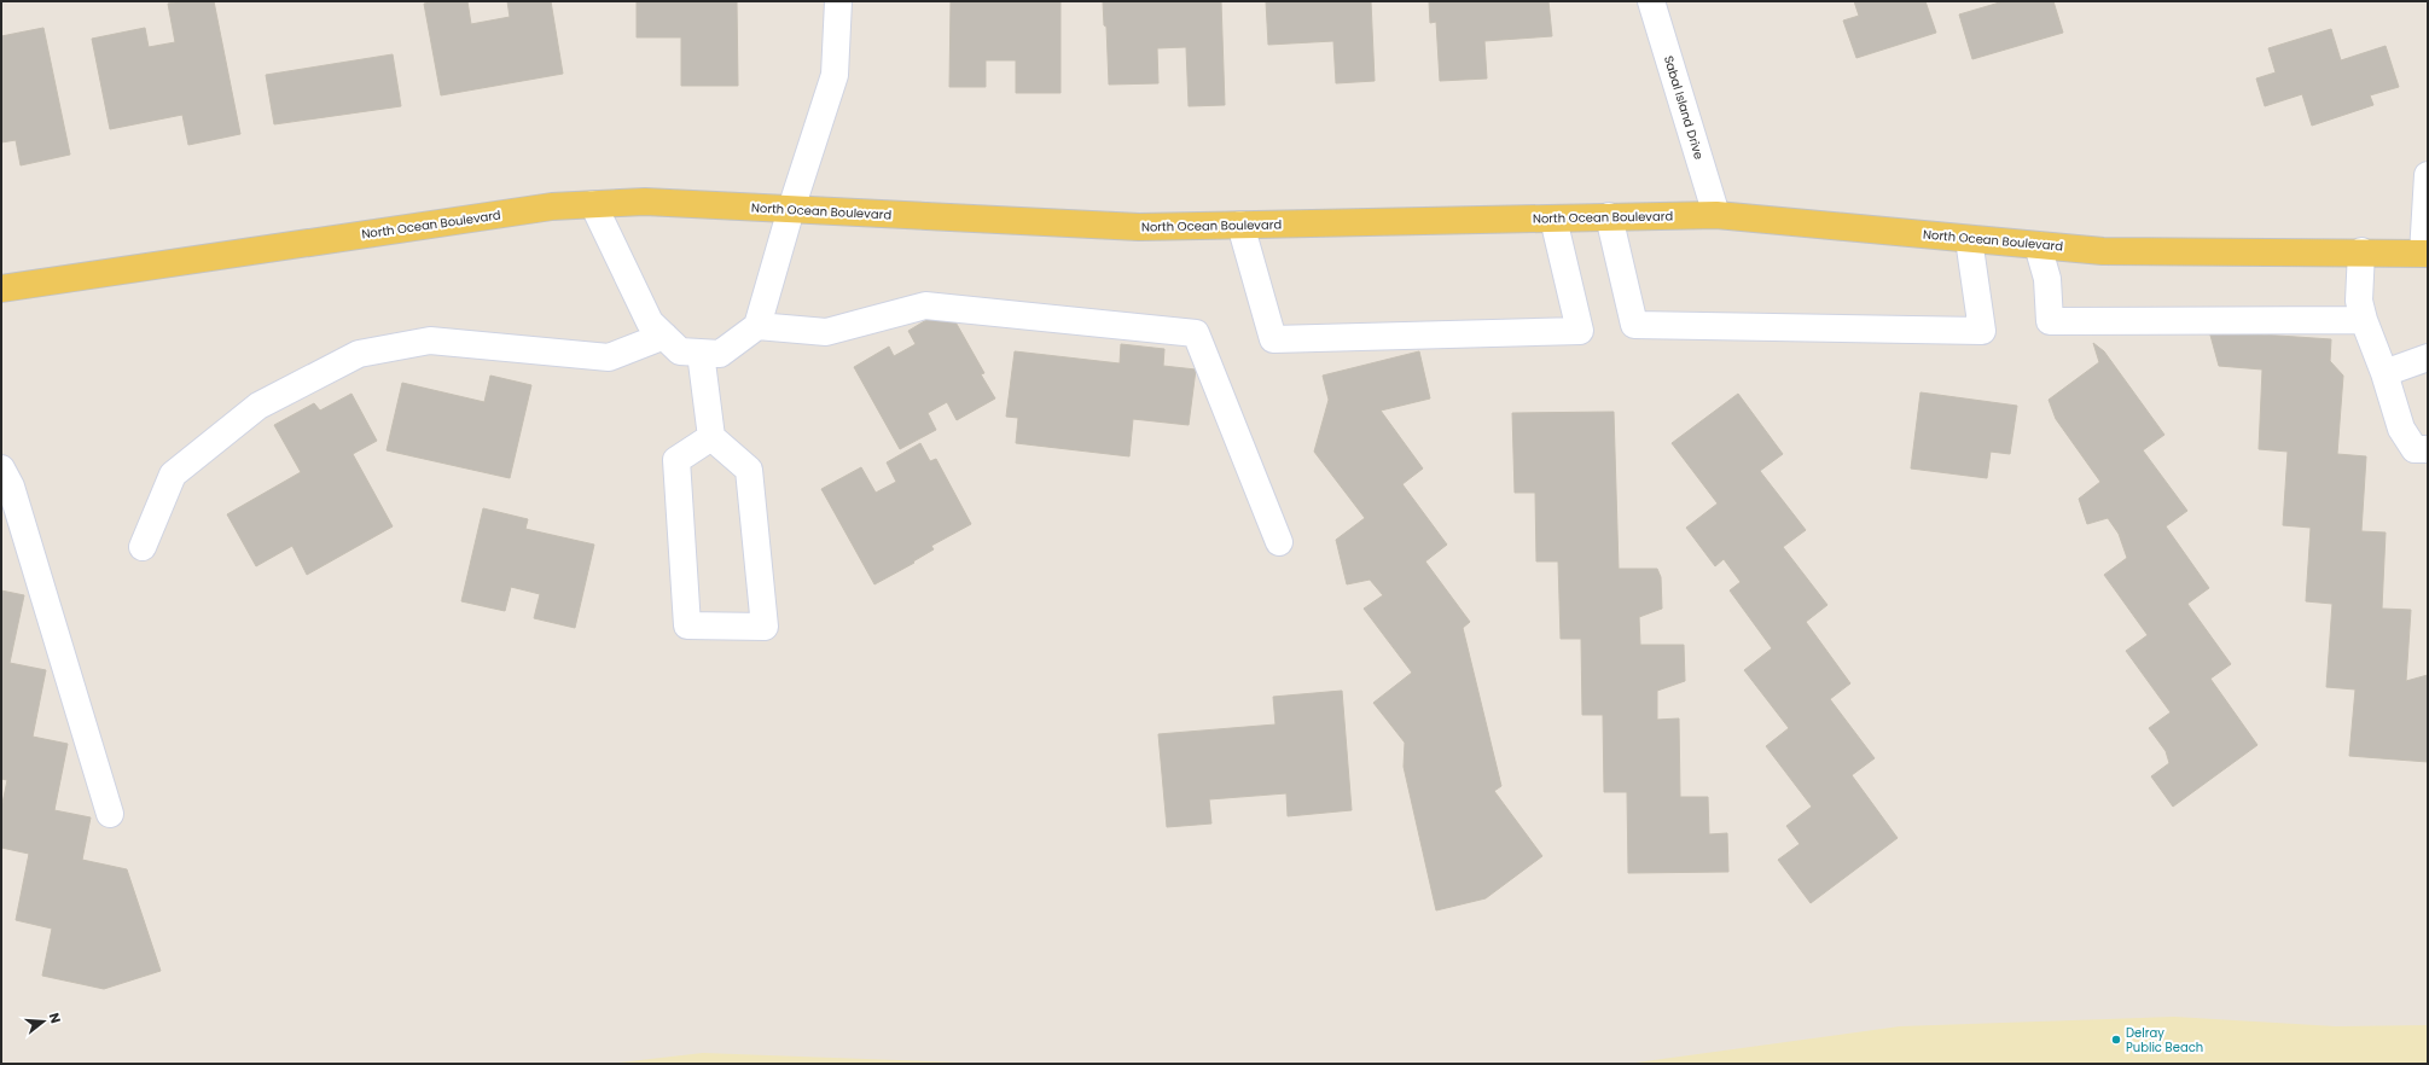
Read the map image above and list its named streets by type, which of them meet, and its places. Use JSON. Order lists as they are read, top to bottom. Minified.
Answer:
{"streets":{"main road":["North Ocean Boulevard"],"street":["Sabal Island Drive"]},"crossings":[["Sabal Island Drive","North Ocean Boulevard"]],"places":["Delray Public Beach"],"north":"right"}
